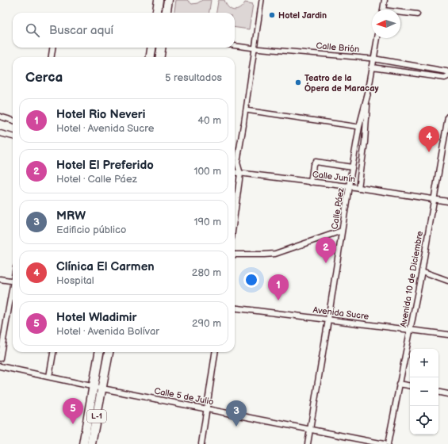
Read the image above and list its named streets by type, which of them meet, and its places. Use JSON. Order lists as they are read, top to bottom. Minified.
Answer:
{"streets":{"main road":["L-1"],"street":["Calle Brión","Calle Junín","Calle Páez","Avenida 10 de Diciembre","Avenida Sucre","Calle 5 de Julio"]},"crossings":[["Calle Brión","Calle Páez"],["Calle Junín","Calle Páez"],["Calle Junín","Avenida 10 de Diciembre"],["Calle Páez","Avenida Sucre"],["Calle Páez","Calle 5 de Julio"],["Avenida 10 de Diciembre","Avenida Sucre"],["Calle 5 de Julio","L-1"]],"places":["Hotel Jardin","Teatro de la Ópera de Maracay"],"north":"left","page":{"search":"Buscar aquí","heading":["Cerca","5 resultados"],"list":[{"mark":"1","name":"Hotel Rio Neveri","note":"Hotel · Avenida Sucre","value":"40 m"},{"mark":"2","name":"Hotel El Preferido","note":"Hotel · Calle Páez","value":"100 m"},{"mark":"3","name":"MRW","note":"Edificio público","value":"190 m"},{"mark":"4","name":"Clínica El Carmen","note":"Hospital","value":"280 m"},{"mark":"5","name":"Hotel Wladimir","note":"Hotel · Avenida Bolívar","value":"290 m"}],"pins":["4","2","1","5","3"],"map_buttons":["+","−"]}}
